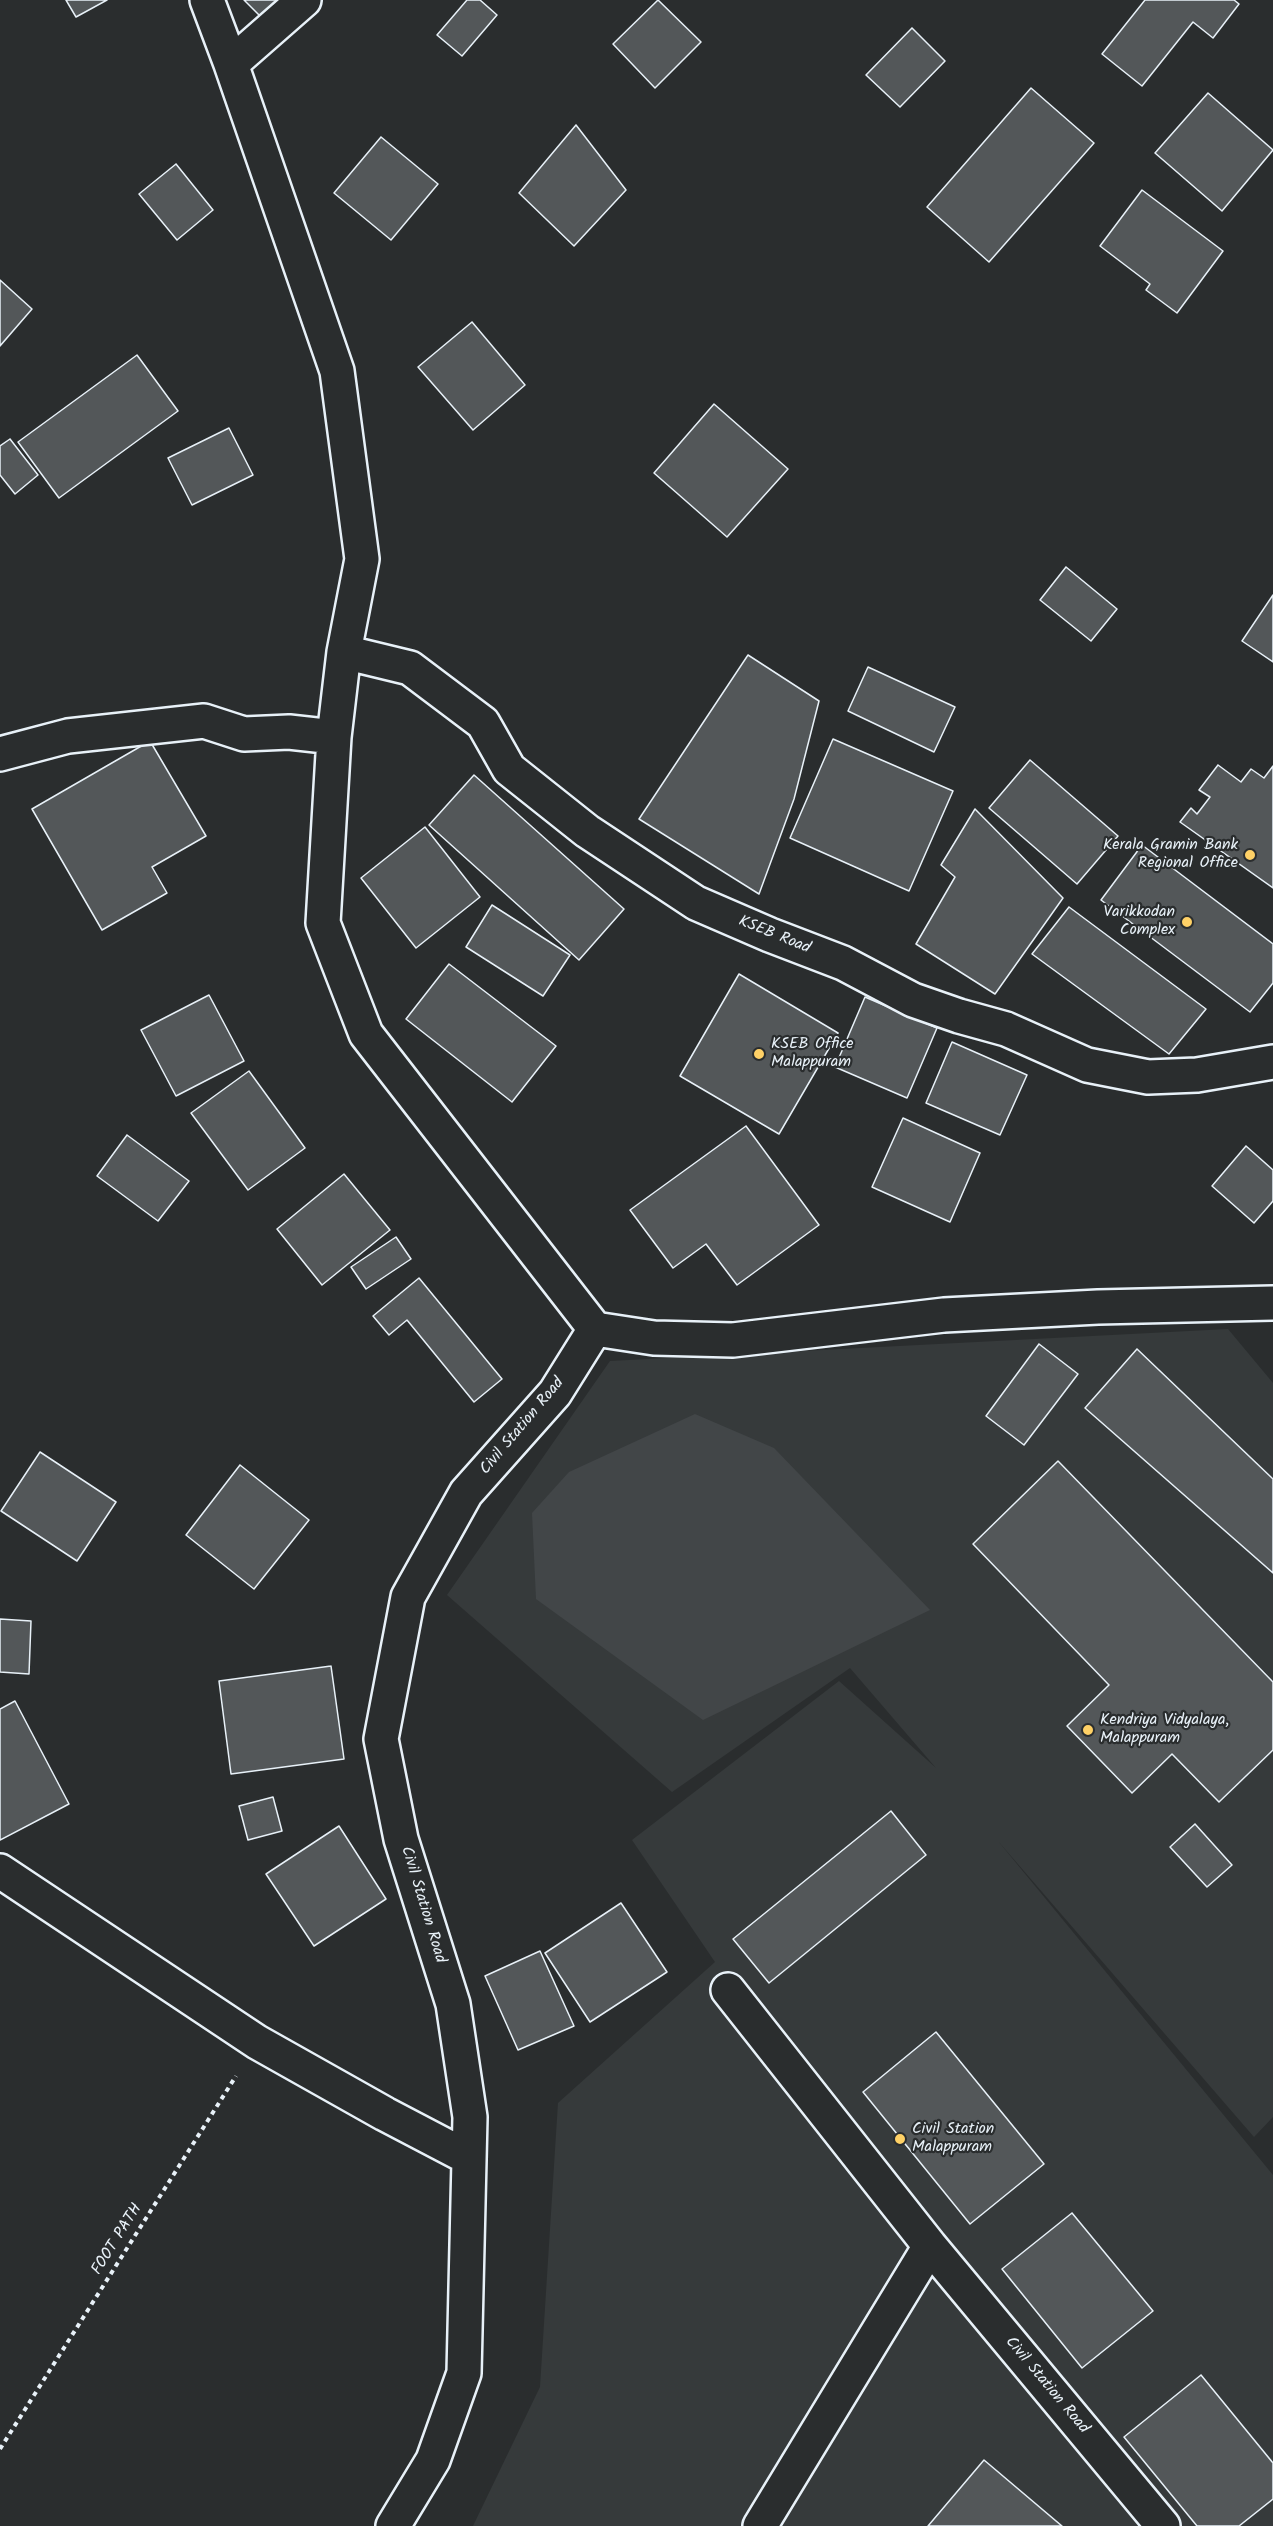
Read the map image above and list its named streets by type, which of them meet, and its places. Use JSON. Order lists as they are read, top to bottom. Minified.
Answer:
{"streets":{"street":["KSEB Road","Civil Station Road"],"path":["FOOT PATH"]},"places":["Kerala Gramin Bank Regional Office","Varikkodan Complex","KSEB Office Malappuram","Kendriya Vidyalaya, Malappuram","Civil Station Malappuram"]}
